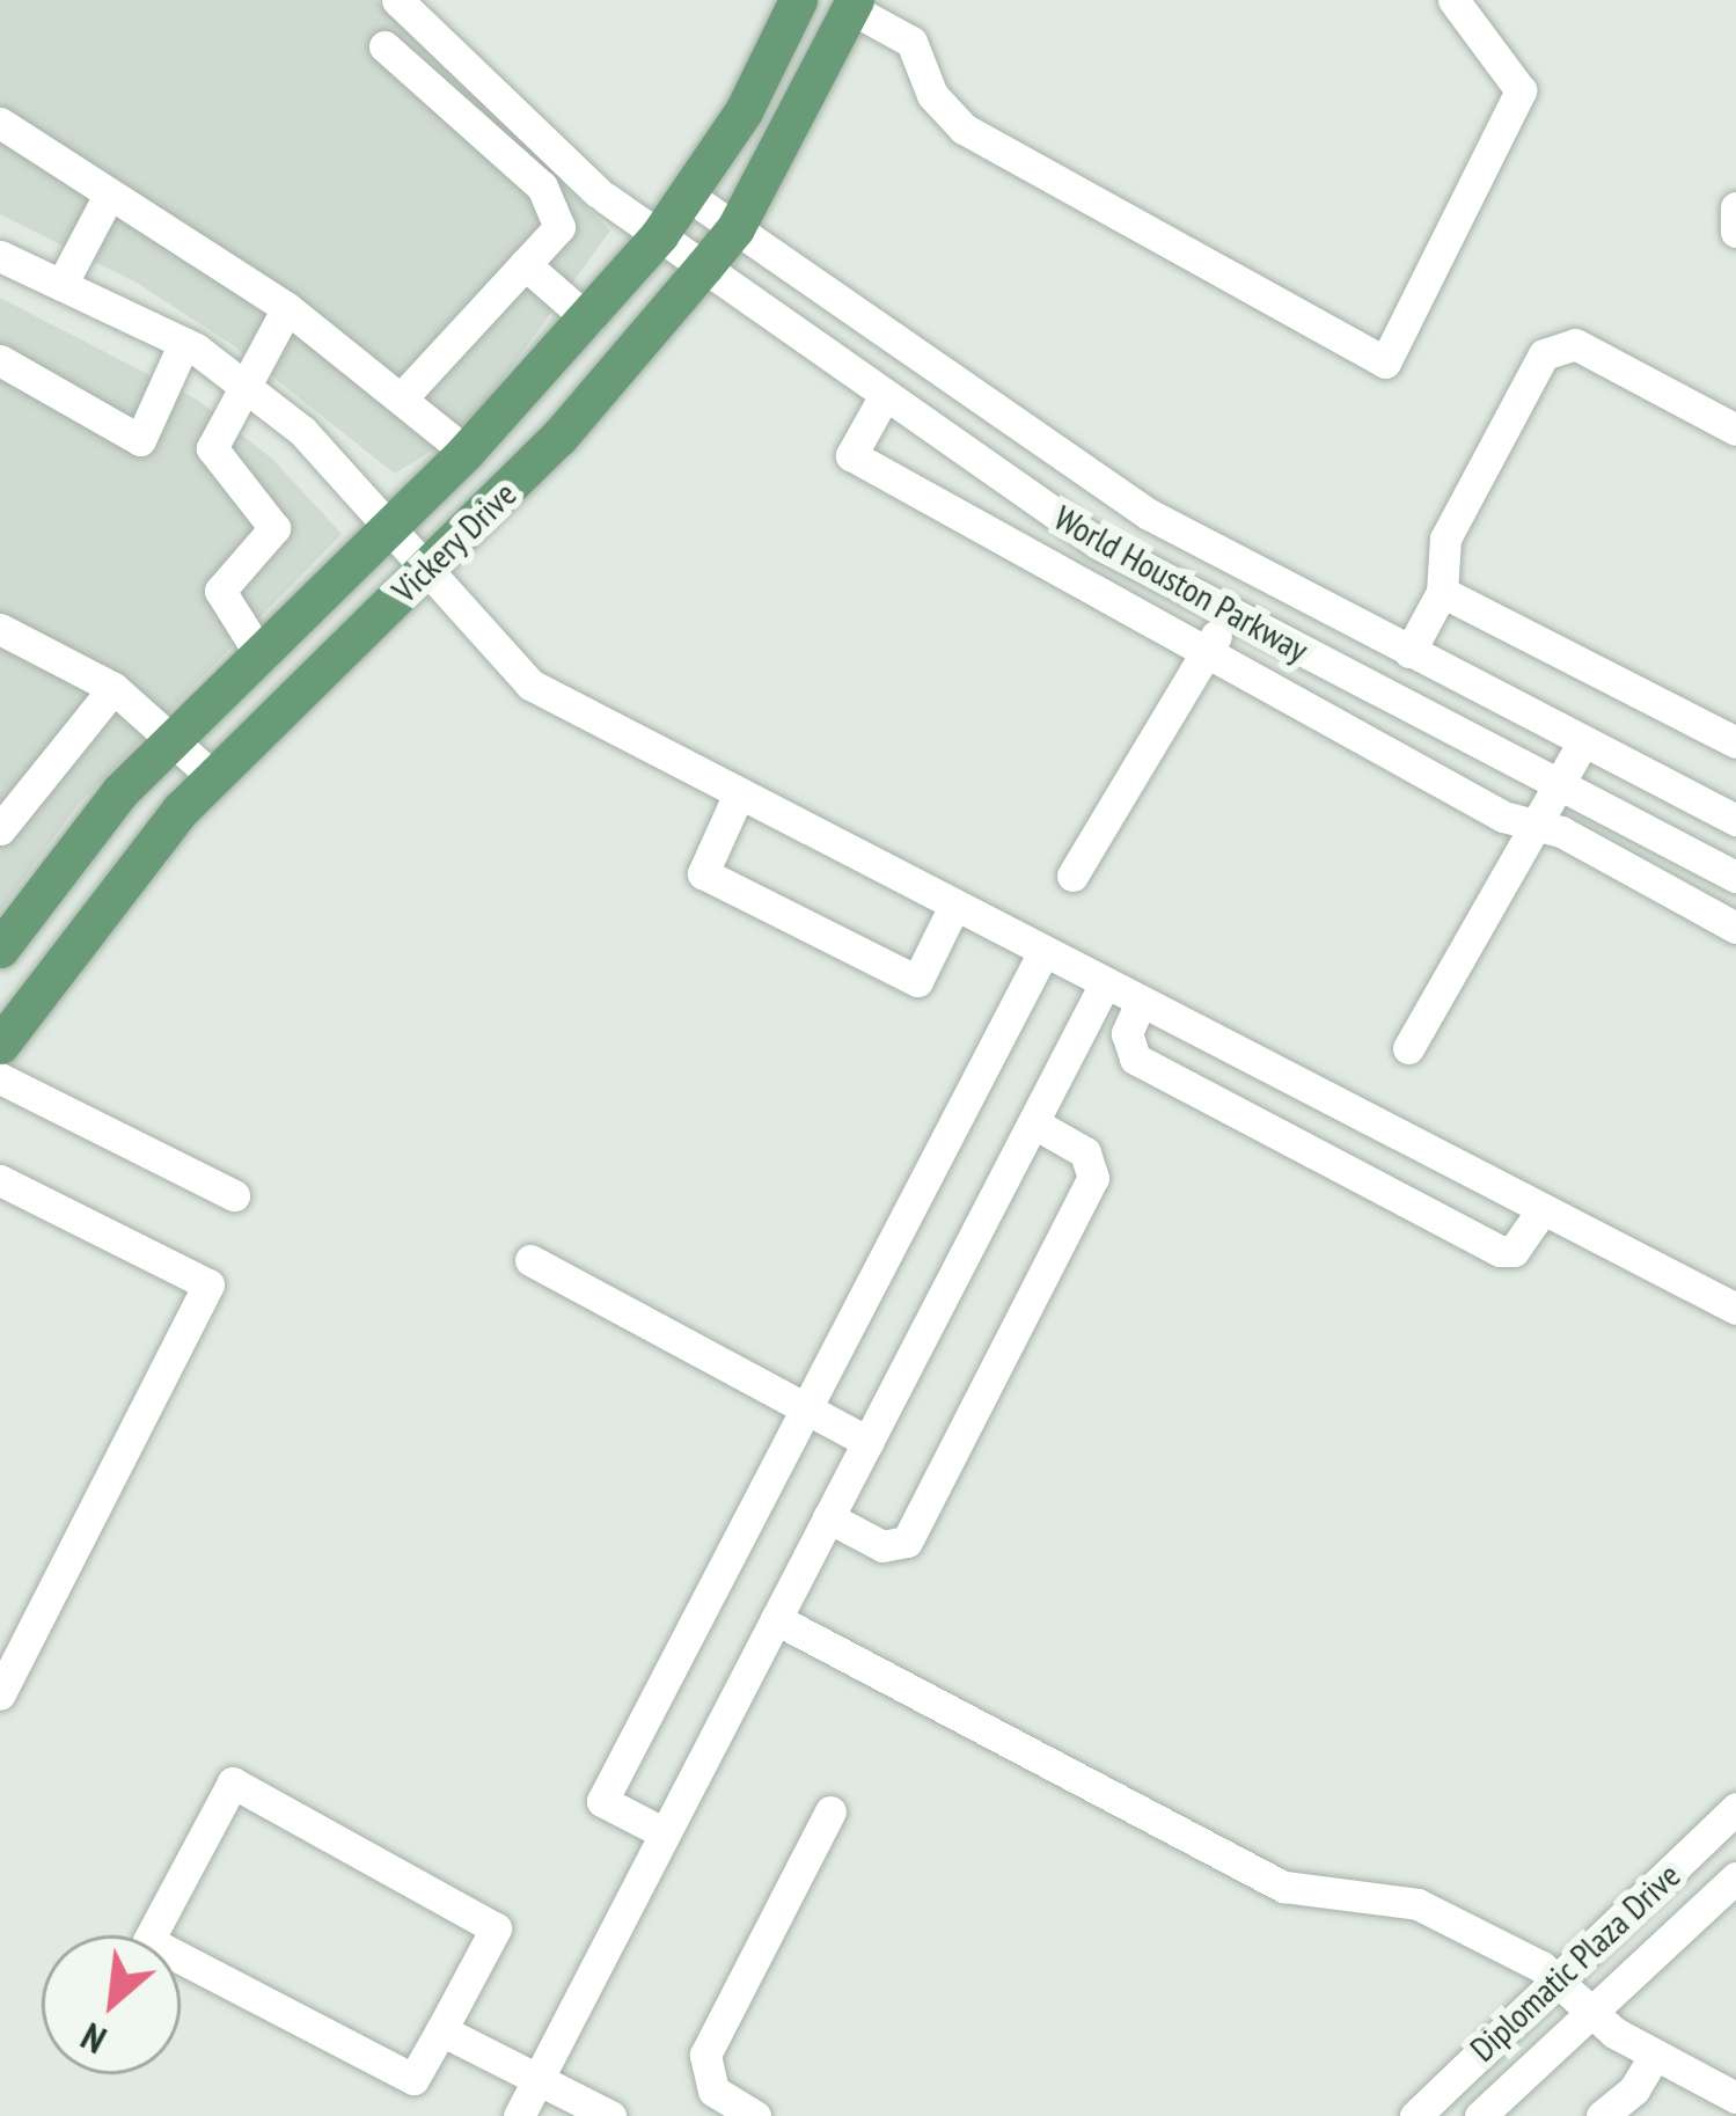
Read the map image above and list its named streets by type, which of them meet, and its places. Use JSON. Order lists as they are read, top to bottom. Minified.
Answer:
{"streets":{"main road":["Vickery Drive"],"street":["World Houston Parkway","Diplomatic Plaza Drive"]},"crossings":[["Vickery Drive","World Houston Parkway"]],"north":"bottom left"}
